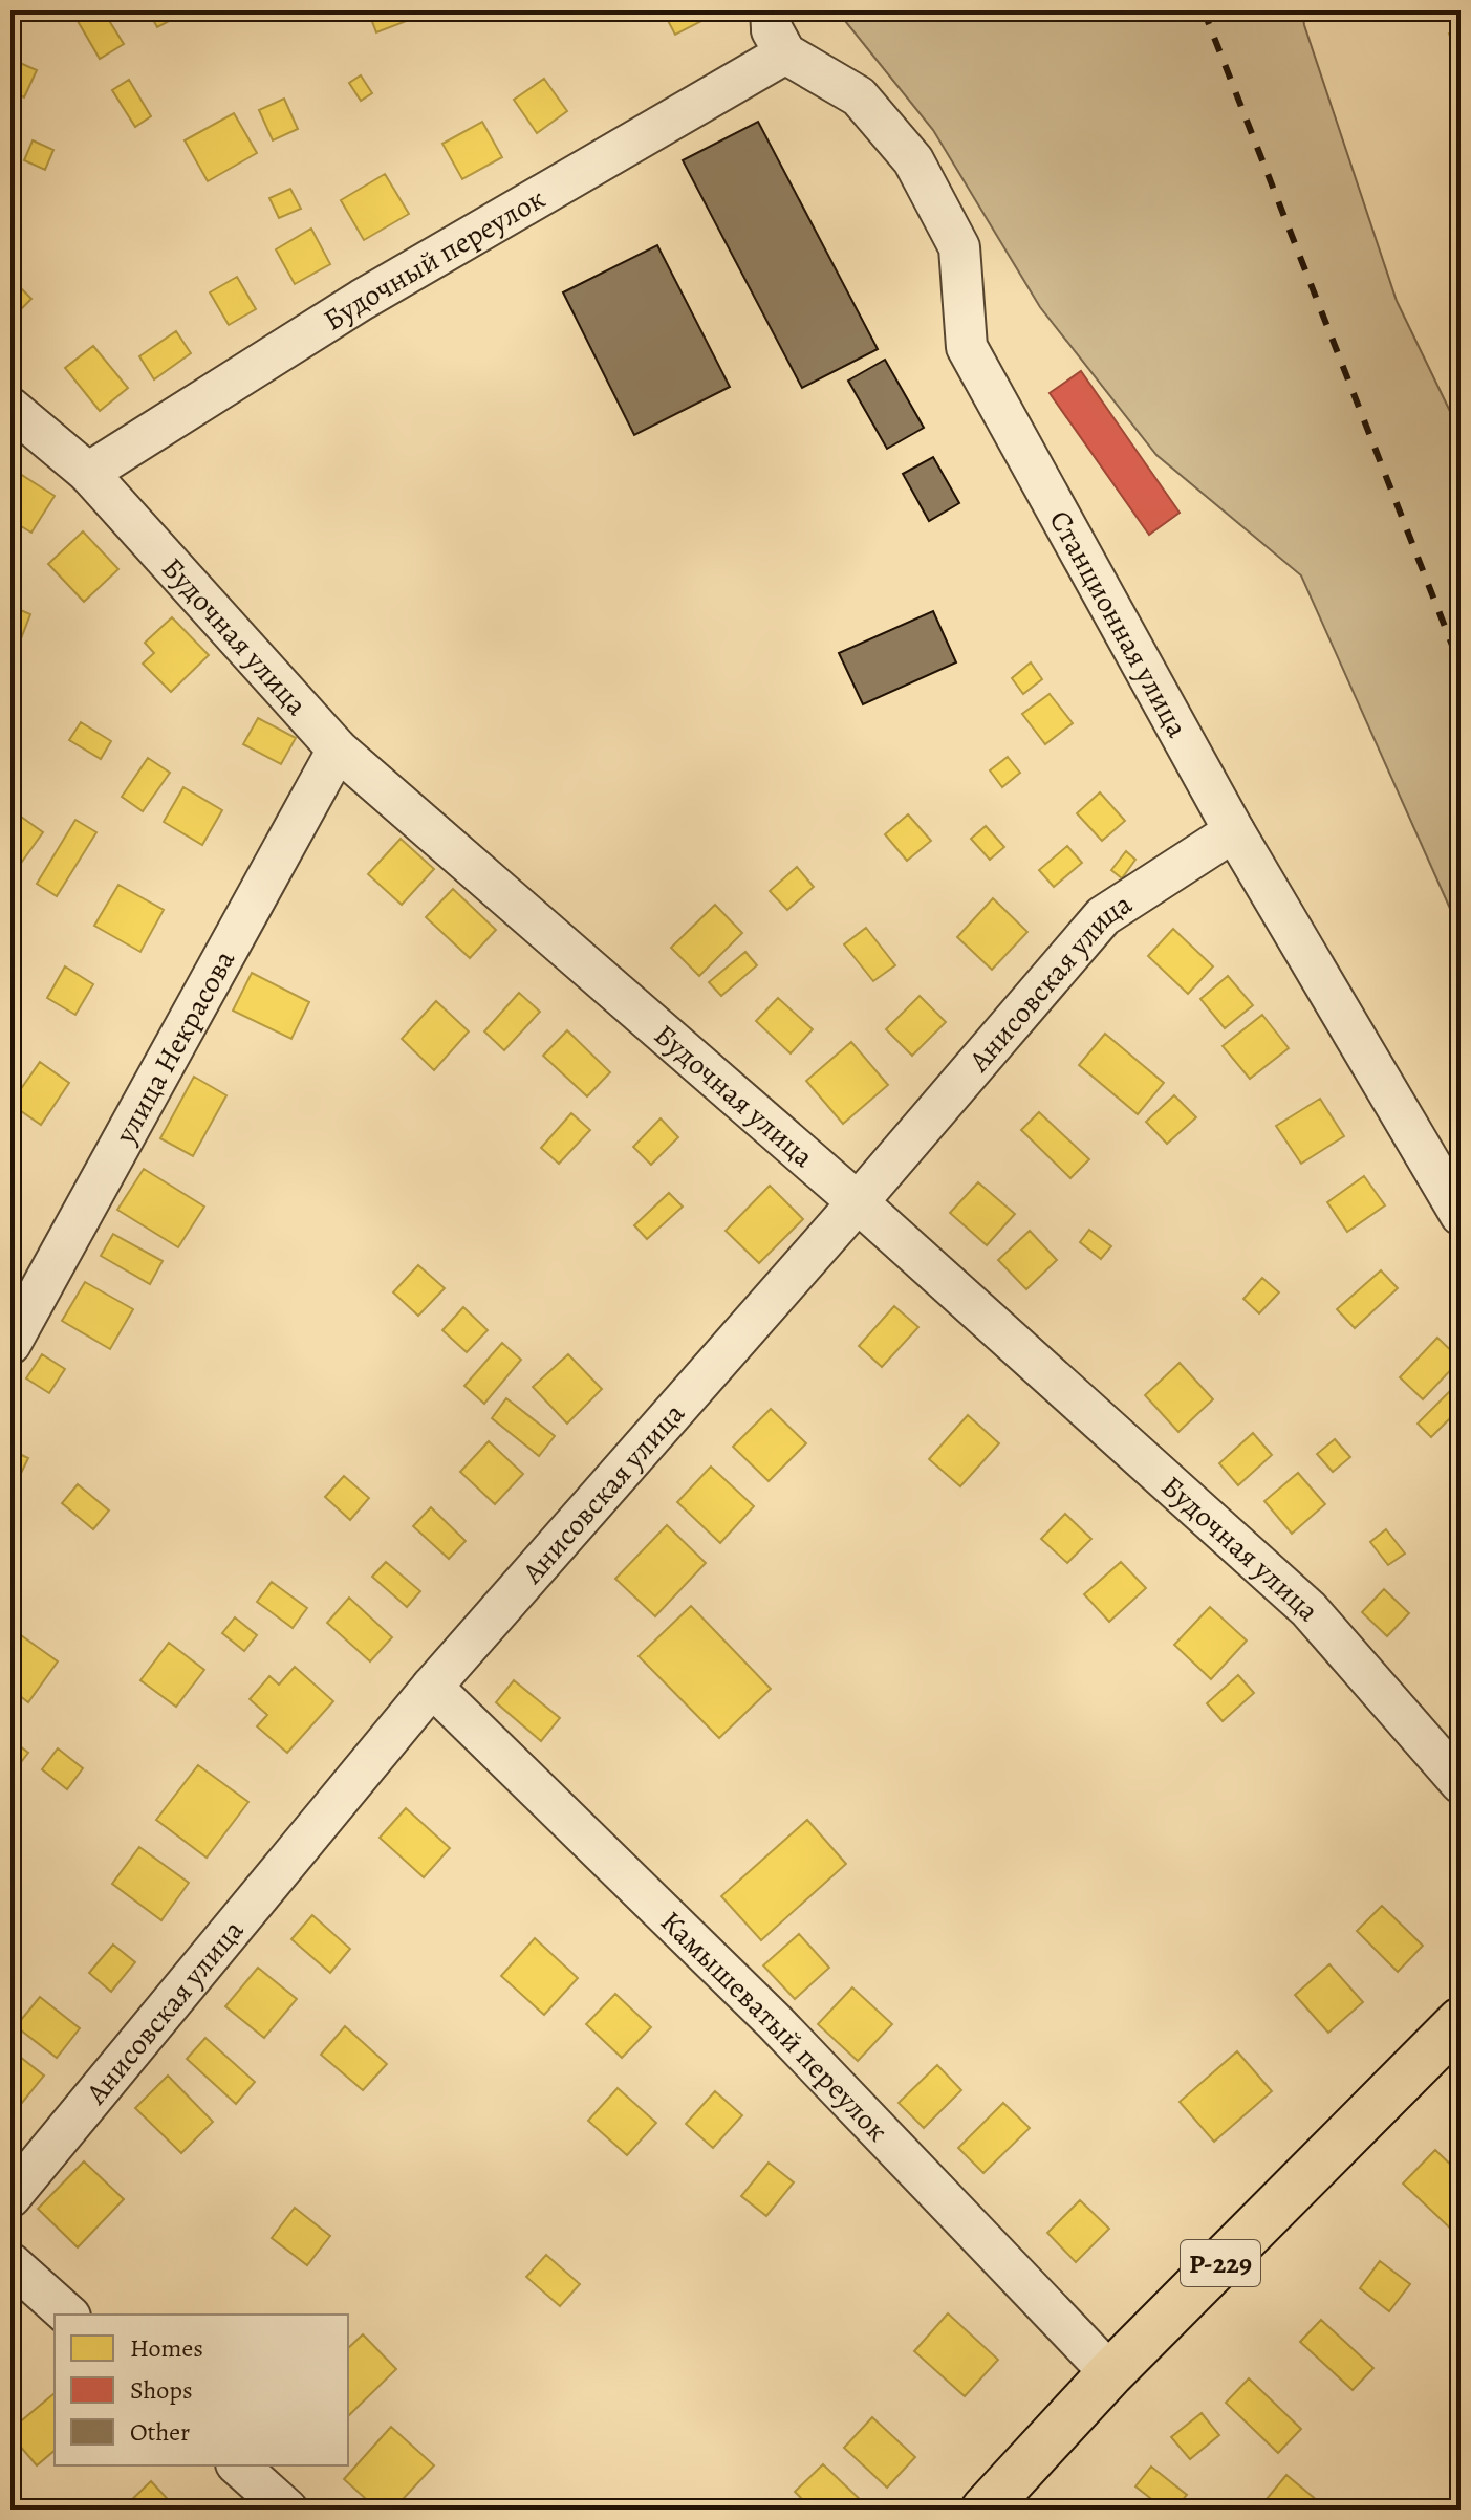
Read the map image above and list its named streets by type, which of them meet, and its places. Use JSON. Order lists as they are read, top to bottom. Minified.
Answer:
{"streets":{"main road":["Р-229"],"street":["Будочный переулок","Станционная улица","Будочная улица","Анисовская улица","улица Некрасова","Камышеватый переулок"]},"crossings":[["Будочный переулок","Станционная улица"],["Будочный переулок","Будочная улица"],["Станционная улица","Анисовская улица"],["Будочная улица","Анисовская улица"],["Будочная улица","улица Некрасова"],["Анисовская улица","Камышеватый переулок"],["Камышеватый переулок","Р-229"]],"legend":["Homes","Shops","Other"]}
